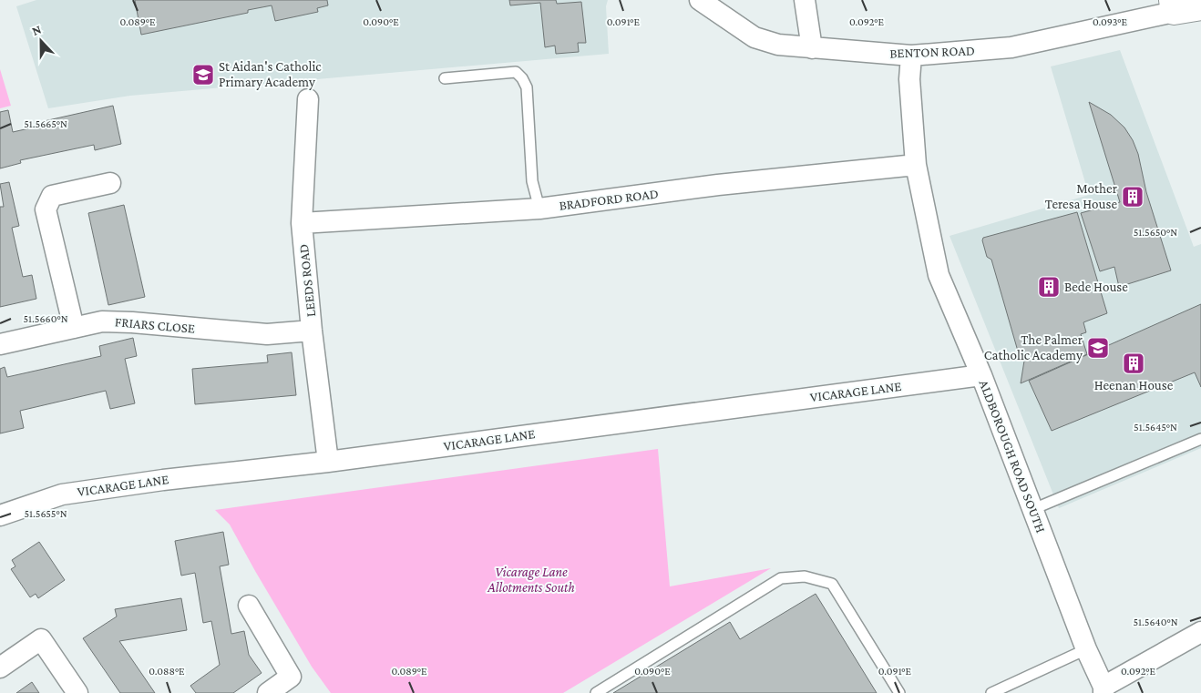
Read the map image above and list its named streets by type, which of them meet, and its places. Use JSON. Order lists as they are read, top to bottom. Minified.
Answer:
{"streets":{"street":["BENTON ROAD","BRADFORD ROAD","LEEDS ROAD","FRIARS CLOSE","VICARAGE LANE","ALDBOROUGH ROAD SOUTH"]},"crossings":[["BENTON ROAD","ALDBOROUGH ROAD SOUTH"],["BRADFORD ROAD","LEEDS ROAD"],["BRADFORD ROAD","ALDBOROUGH ROAD SOUTH"],["LEEDS ROAD","FRIARS CLOSE"],["LEEDS ROAD","VICARAGE LANE"],["VICARAGE LANE","ALDBOROUGH ROAD SOUTH"]],"parks":["Vicarage Lane Allotments South"],"places":{"school or university":["St Aidan's Catholic Primary Academy","The Palmer Catholic Academy"],"building":["Mother Teresa House","Bede House","Heenan House"]},"north":"top","coordinates":["0.089°E","0.090°E","0.091°E","0.092°E","0.093°E","51.5665°N","51.5650°N","51.5660°N","51.5645°N","51.5655°N","51.5640°N","0.088°E"]}
